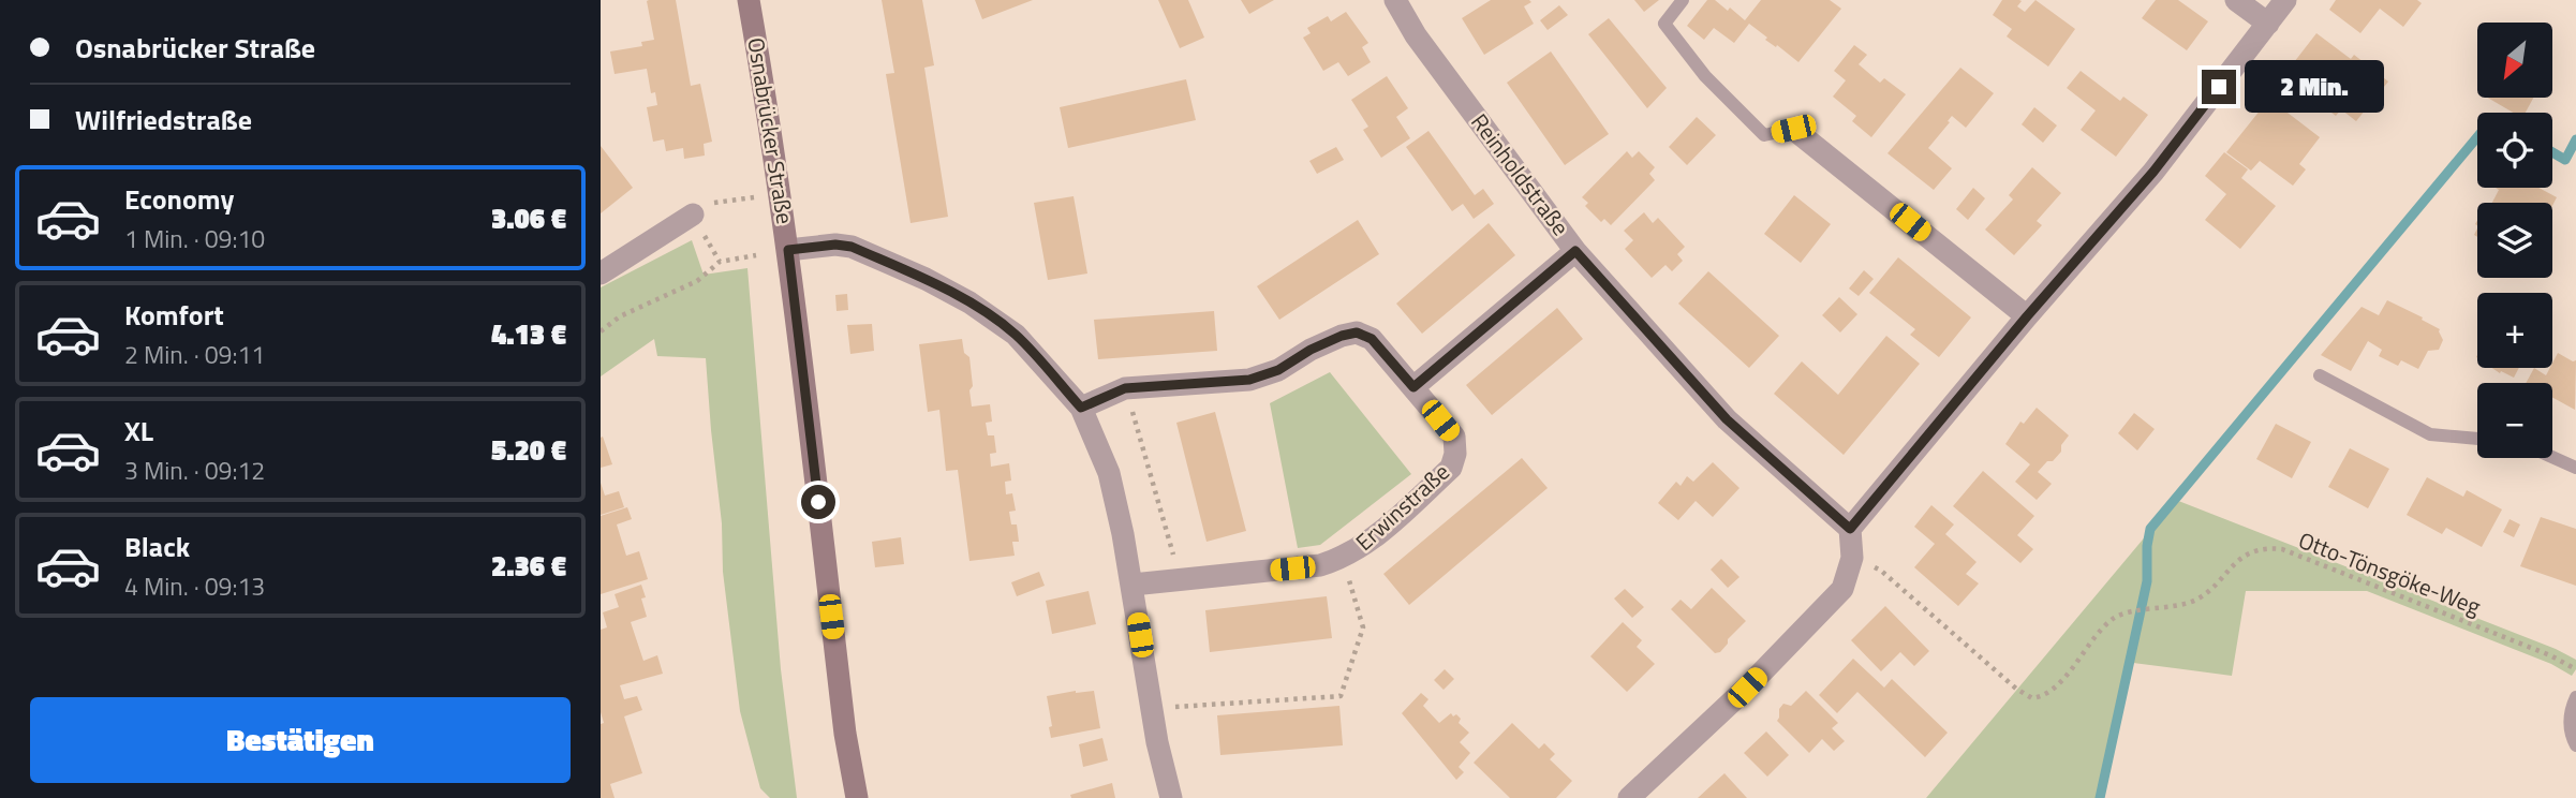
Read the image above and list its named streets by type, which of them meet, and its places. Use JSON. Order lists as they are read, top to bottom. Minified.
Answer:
{"streets":{"main road":["Osnabrücker Straße"],"street":["Reinholdstraße","Erwinstraße"],"path":["Otto-Tönsgöke-Weg"]},"north":"bottom left","page":{"banner":["Osnabrücker Straße","Wilfriedstraße"],"map_buttons":["+","−"],"bubble":"2 Min.","list":[{"name":"Economy","note":"1 Min. · 09:10","value":"3.06 €"},{"name":"Komfort","note":"2 Min. · 09:11","value":"4.13 €"},{"name":"XL","note":"3 Min. · 09:12","value":"5.20 €"},{"name":"Black","note":"4 Min. · 09:13","value":"2.36 €"}],"buttons":"Bestätigen"}}
